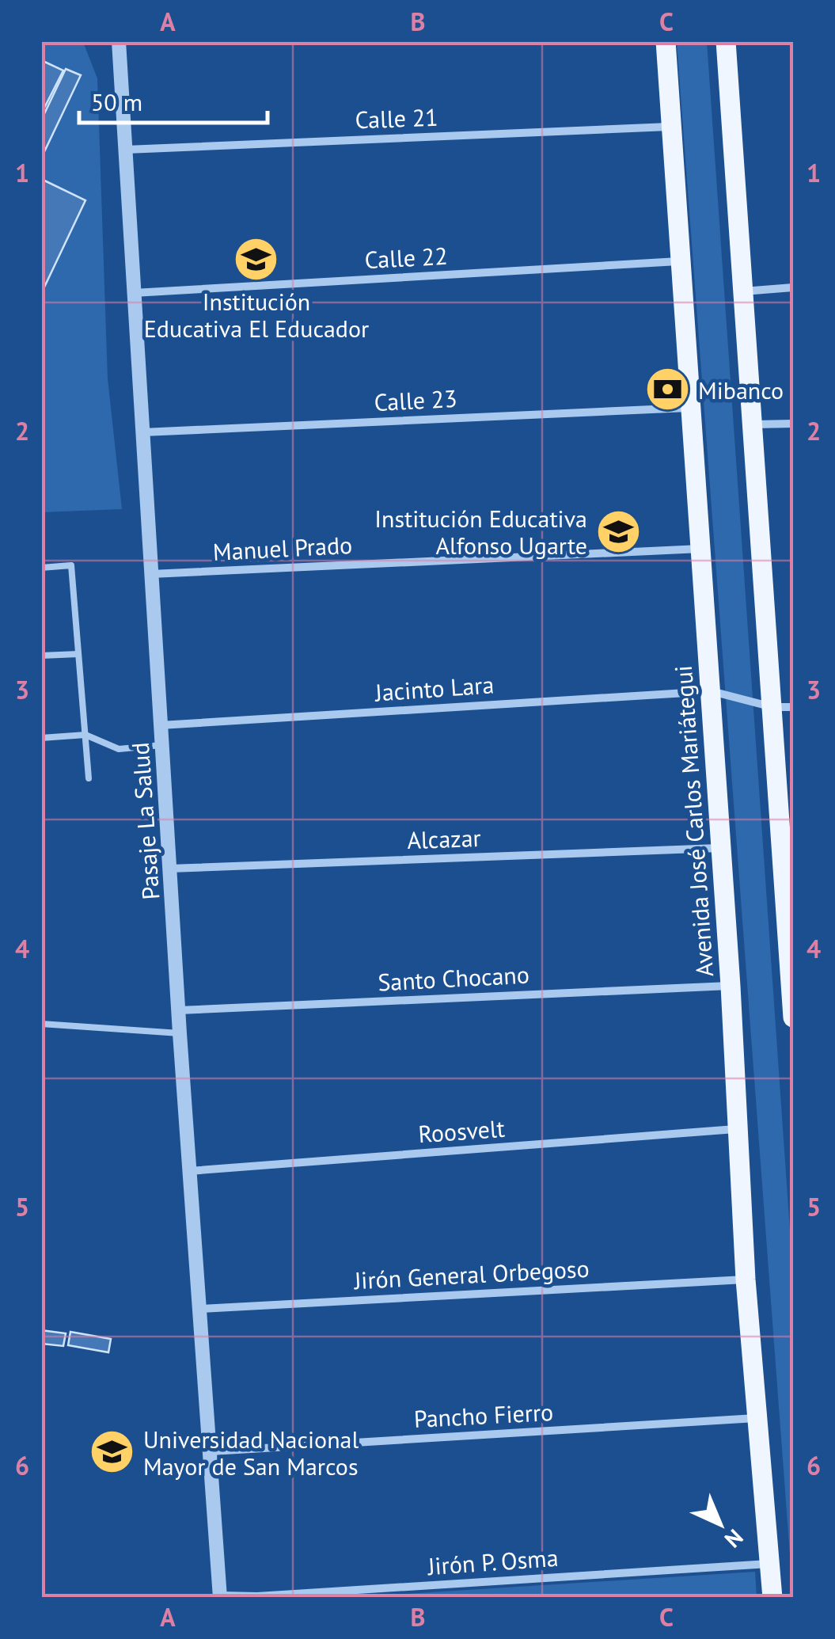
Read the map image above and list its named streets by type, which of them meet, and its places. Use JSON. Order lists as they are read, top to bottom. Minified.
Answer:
{"streets":{"main road":["Avenida José Carlos Mariátegui"],"street":["Calle 21","Calle 22","Calle 23","Manuel Prado","Jacinto Lara","Pasaje La Salud","Alcazar","Santo Chocano","Roosvelt","Jirón General Orbegoso","Pancho Fierro","Jirón P. Osma"]},"crossings":[["Calle 21","Pasaje La Salud"],["Calle 21","Avenida José Carlos Mariátegui"],["Calle 22","Pasaje La Salud"],["Calle 22","Avenida José Carlos Mariátegui"],["Calle 23","Pasaje La Salud"],["Calle 23","Avenida José Carlos Mariátegui"],["Manuel Prado","Pasaje La Salud"],["Manuel Prado","Avenida José Carlos Mariátegui"],["Jacinto Lara","Pasaje La Salud"],["Jacinto Lara","Avenida José Carlos Mariátegui"],["Pasaje La Salud","Alcazar"],["Pasaje La Salud","Santo Chocano"],["Pasaje La Salud","Roosvelt"],["Pasaje La Salud","Jirón General Orbegoso"],["Pasaje La Salud","Pancho Fierro"],["Pasaje La Salud","Jirón P. Osma"],["Avenida José Carlos Mariátegui","Alcazar"],["Avenida José Carlos Mariátegui","Santo Chocano"],["Avenida José Carlos Mariátegui","Roosvelt"],["Avenida José Carlos Mariátegui","Jirón General Orbegoso"],["Avenida José Carlos Mariátegui","Pancho Fierro"],["Avenida José Carlos Mariátegui","Jirón P. Osma"]],"places":{"school or university":["Institución Educativa El Educador","Institución Educativa Alfonso Ugarte","Universidad Nacional Mayor de San Marcos"],"bank":["Mibanco"]},"scale_bar":"50 m","north":"bottom right","grid":{"columns":["A","B","C"],"rows":["1","2","3","4","5","6"]}}
